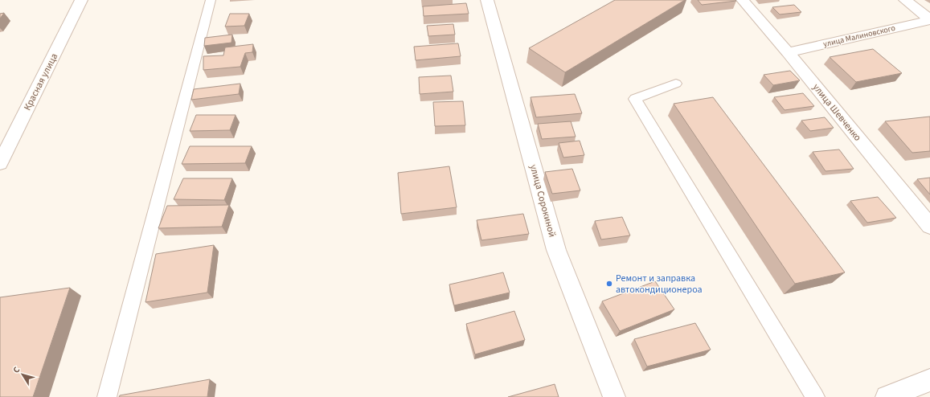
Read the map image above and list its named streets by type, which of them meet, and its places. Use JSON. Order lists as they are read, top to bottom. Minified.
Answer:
{"streets":{"street":["улица Малиновского","Красная улица","улица Шевченко","улица Сорокиной"]},"crossings":[["улица Малиновского","улица Шевченко"]],"places":["Ремонт и заправка автокондиционероа"],"north":"top left"}
